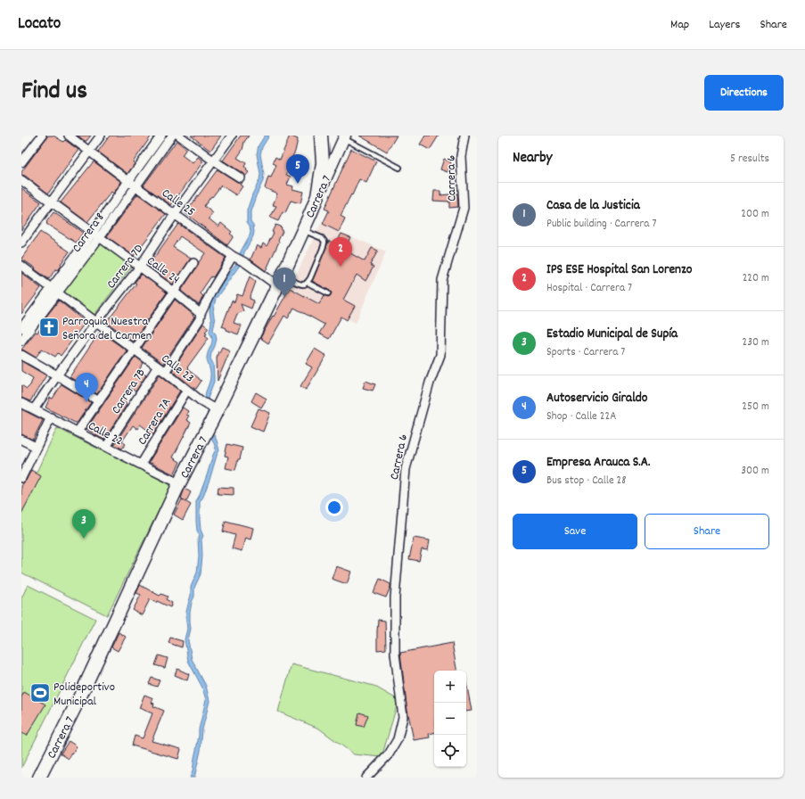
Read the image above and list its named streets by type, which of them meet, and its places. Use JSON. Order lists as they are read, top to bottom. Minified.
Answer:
{"streets":{"main road":["Carrera 7"],"street":["Carrera 6","Calle 25","Carrera 8","Carrera 7D","Calle 24","Calle 23","Carrera 7B","Carrera 7A","Calle 22"]},"crossings":[["Carrera 7","Calle 25"],["Carrera 7","Calle 23"],["Carrera 7","Calle 22"],["Calle 25","Carrera 8"],["Calle 25","Carrera 7D"],["Calle 25","Carrera 7B"],["Carrera 8","Calle 24"],["Carrera 8","Calle 23"],["Carrera 7D","Calle 24"],["Carrera 7D","Calle 23"],["Carrera 7D","Calle 22"],["Calle 24","Carrera 7B"],["Calle 23","Carrera 7B"],["Calle 23","Carrera 7A"],["Carrera 7B","Calle 22"],["Carrera 7A","Calle 22"]],"places":{"church":["Parroquia Nuestra Señora del Carmen"],"sports":["Polideportivo Municipal"]},"page":{"header":"Locato","nav":["Map","Layers","Share"],"title":"Find us","buttons":["Directions",["Save","Share"]],"heading":["Nearby","5 results"],"pins":["5","2","1","4","3"],"list":[{"mark":"1","name":"Casa de la Justicia","note":"Public building · Carrera 7","value":"200 m"},{"mark":"2","name":"IPS ESE Hospital San Lorenzo","note":"Hospital · Carrera 7","value":"220 m"},{"mark":"3","name":"Estadio Municipal de Supía","note":"Sports · Carrera 7","value":"230 m"},{"mark":"4","name":"Autoservicio Giraldo","note":"Shop · Calle 22A","value":"250 m"},{"mark":"5","name":"Empresa Arauca S.A.","note":"Bus stop · Calle 28","value":"300 m"}],"map_buttons":["+","−"]}}
